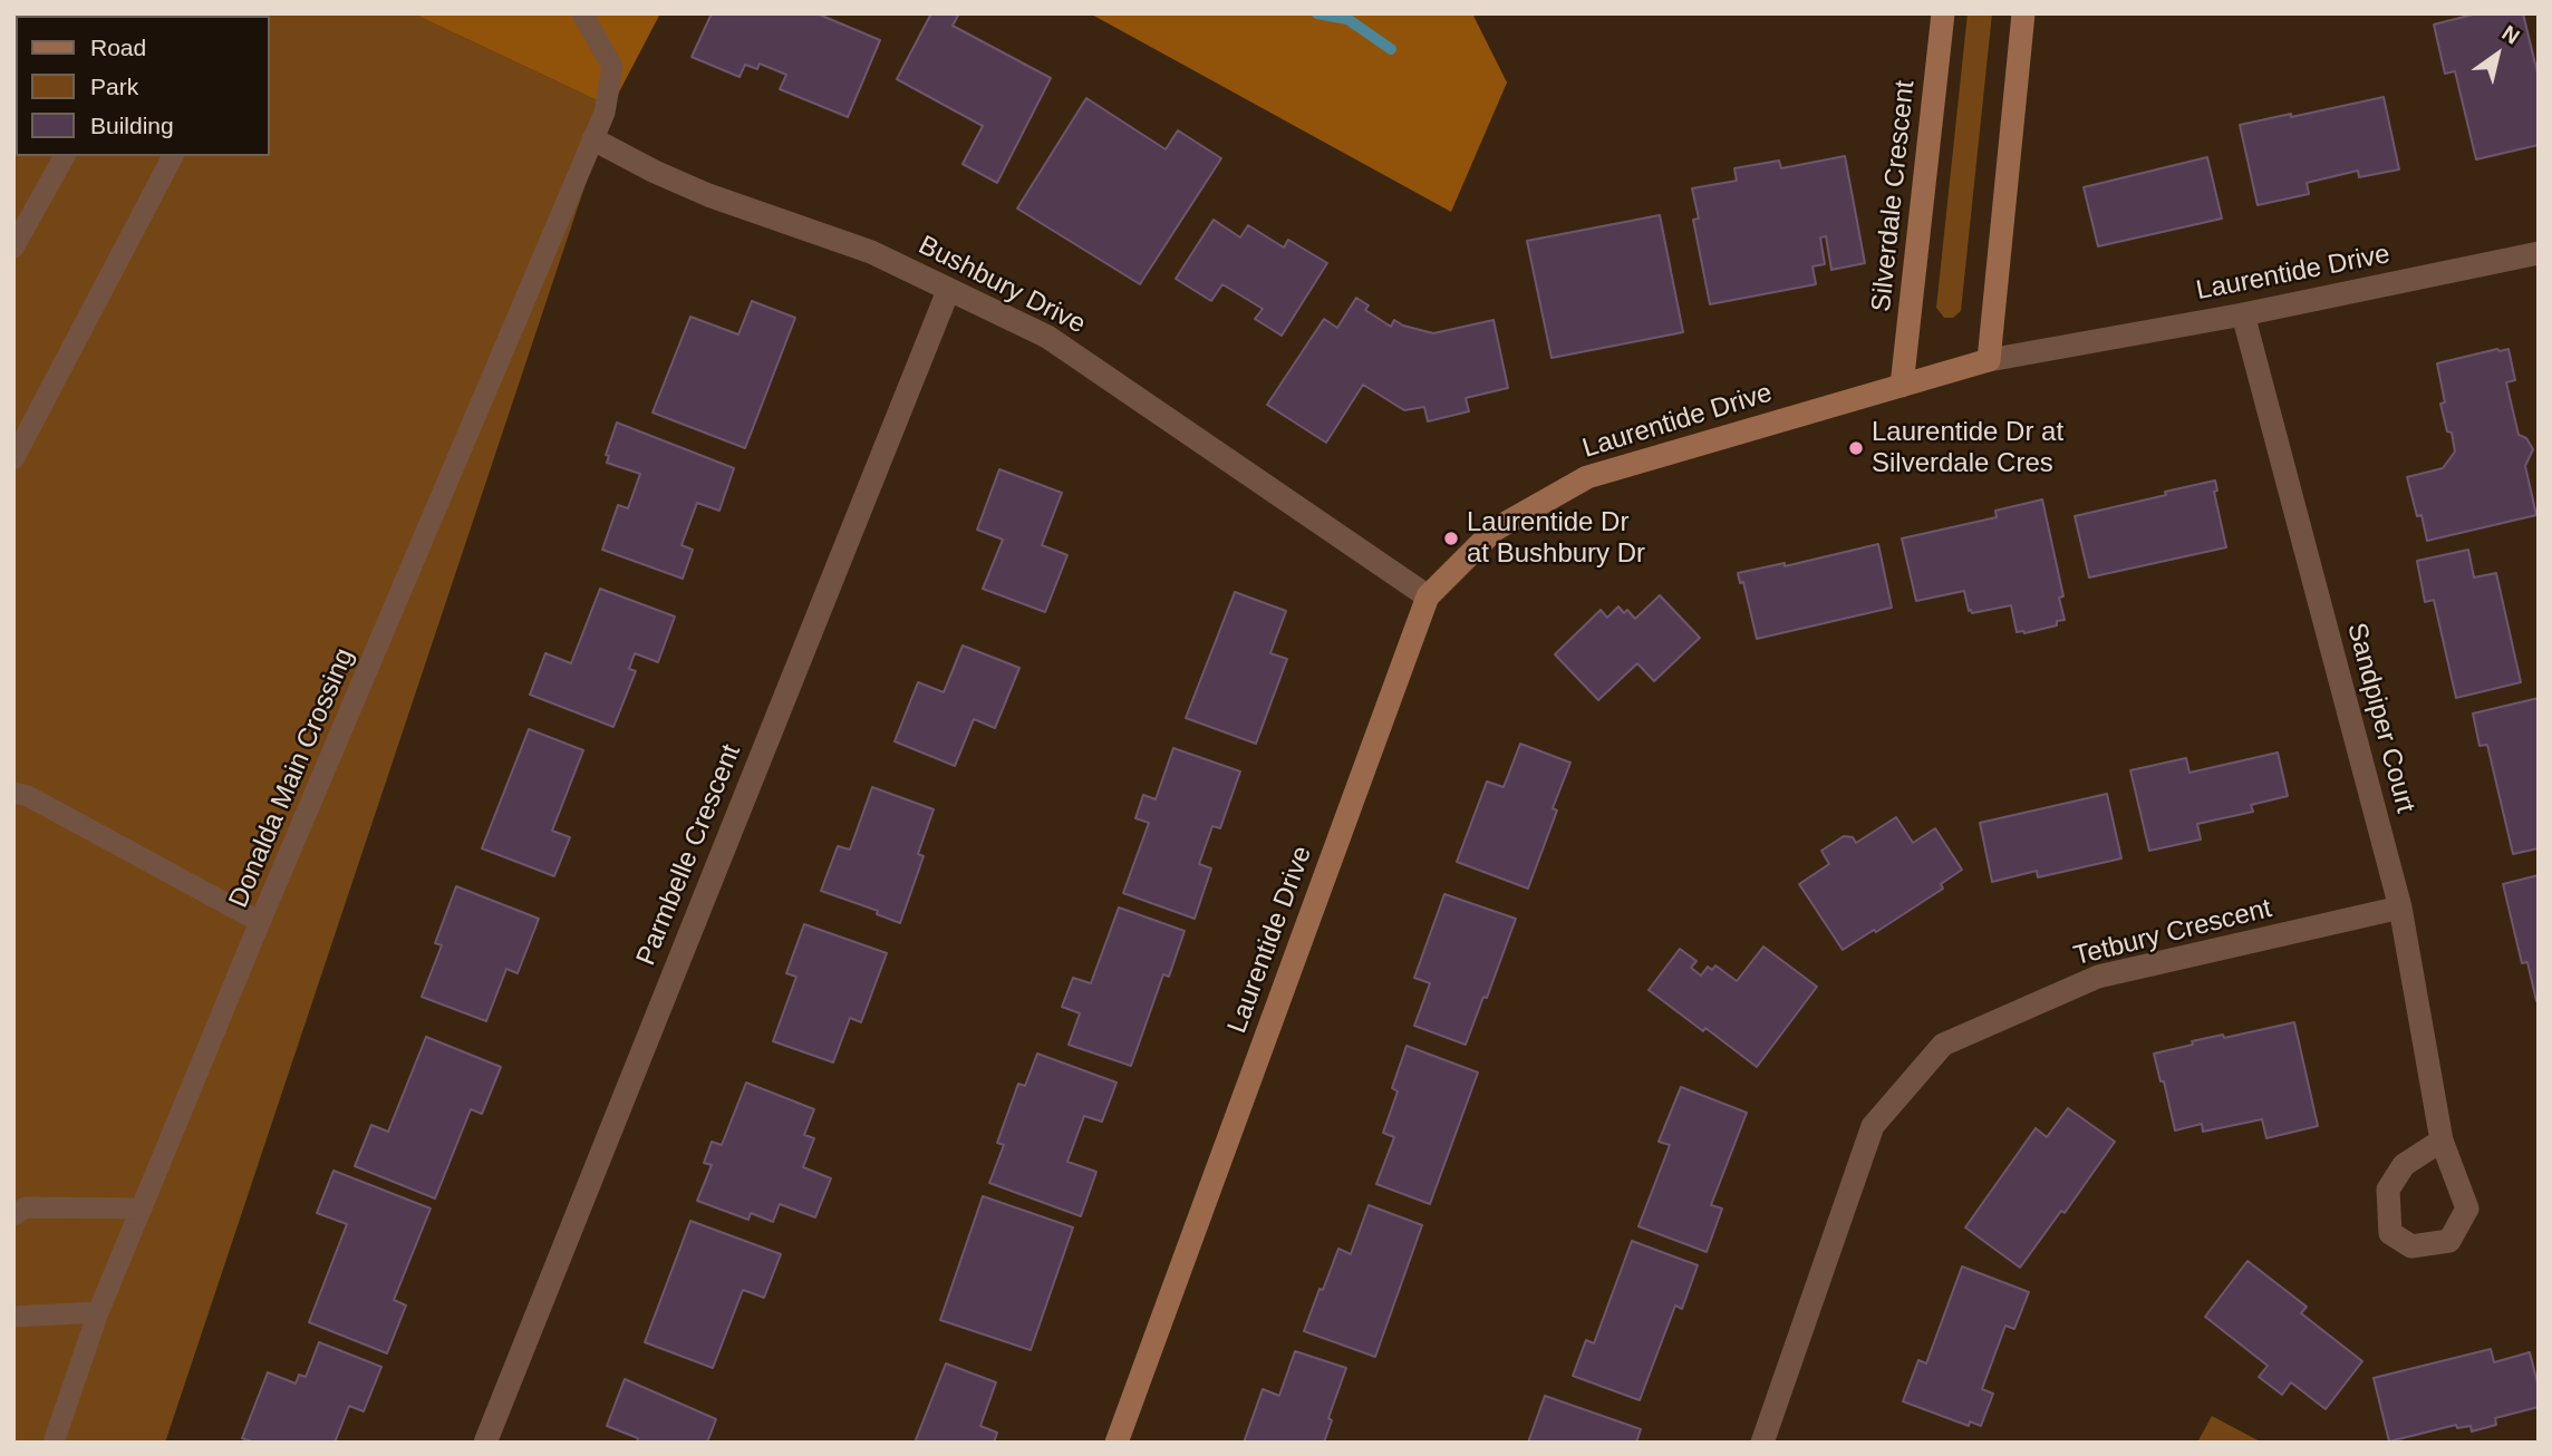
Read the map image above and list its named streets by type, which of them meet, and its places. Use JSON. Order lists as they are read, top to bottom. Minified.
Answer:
{"streets":{"street":["Silverdale Crescent","Laurentide Drive","Bushbury Drive","Sandpiper Court","Parmbelle Crescent","Tetbury Crescent"],"lane":["Donalda Main Crossing"]},"crossings":[["Silverdale Crescent","Laurentide Drive"],["Laurentide Drive","Bushbury Drive"],["Laurentide Drive","Sandpiper Court"],["Bushbury Drive","Donalda Main Crossing"],["Bushbury Drive","Parmbelle Crescent"],["Sandpiper Court","Tetbury Crescent"]],"places":["Laurentide Dr at Silverdale Cres","Laurentide Dr at Bushbury Dr"],"legend":["Road","Park","Building"],"north":"top right"}
